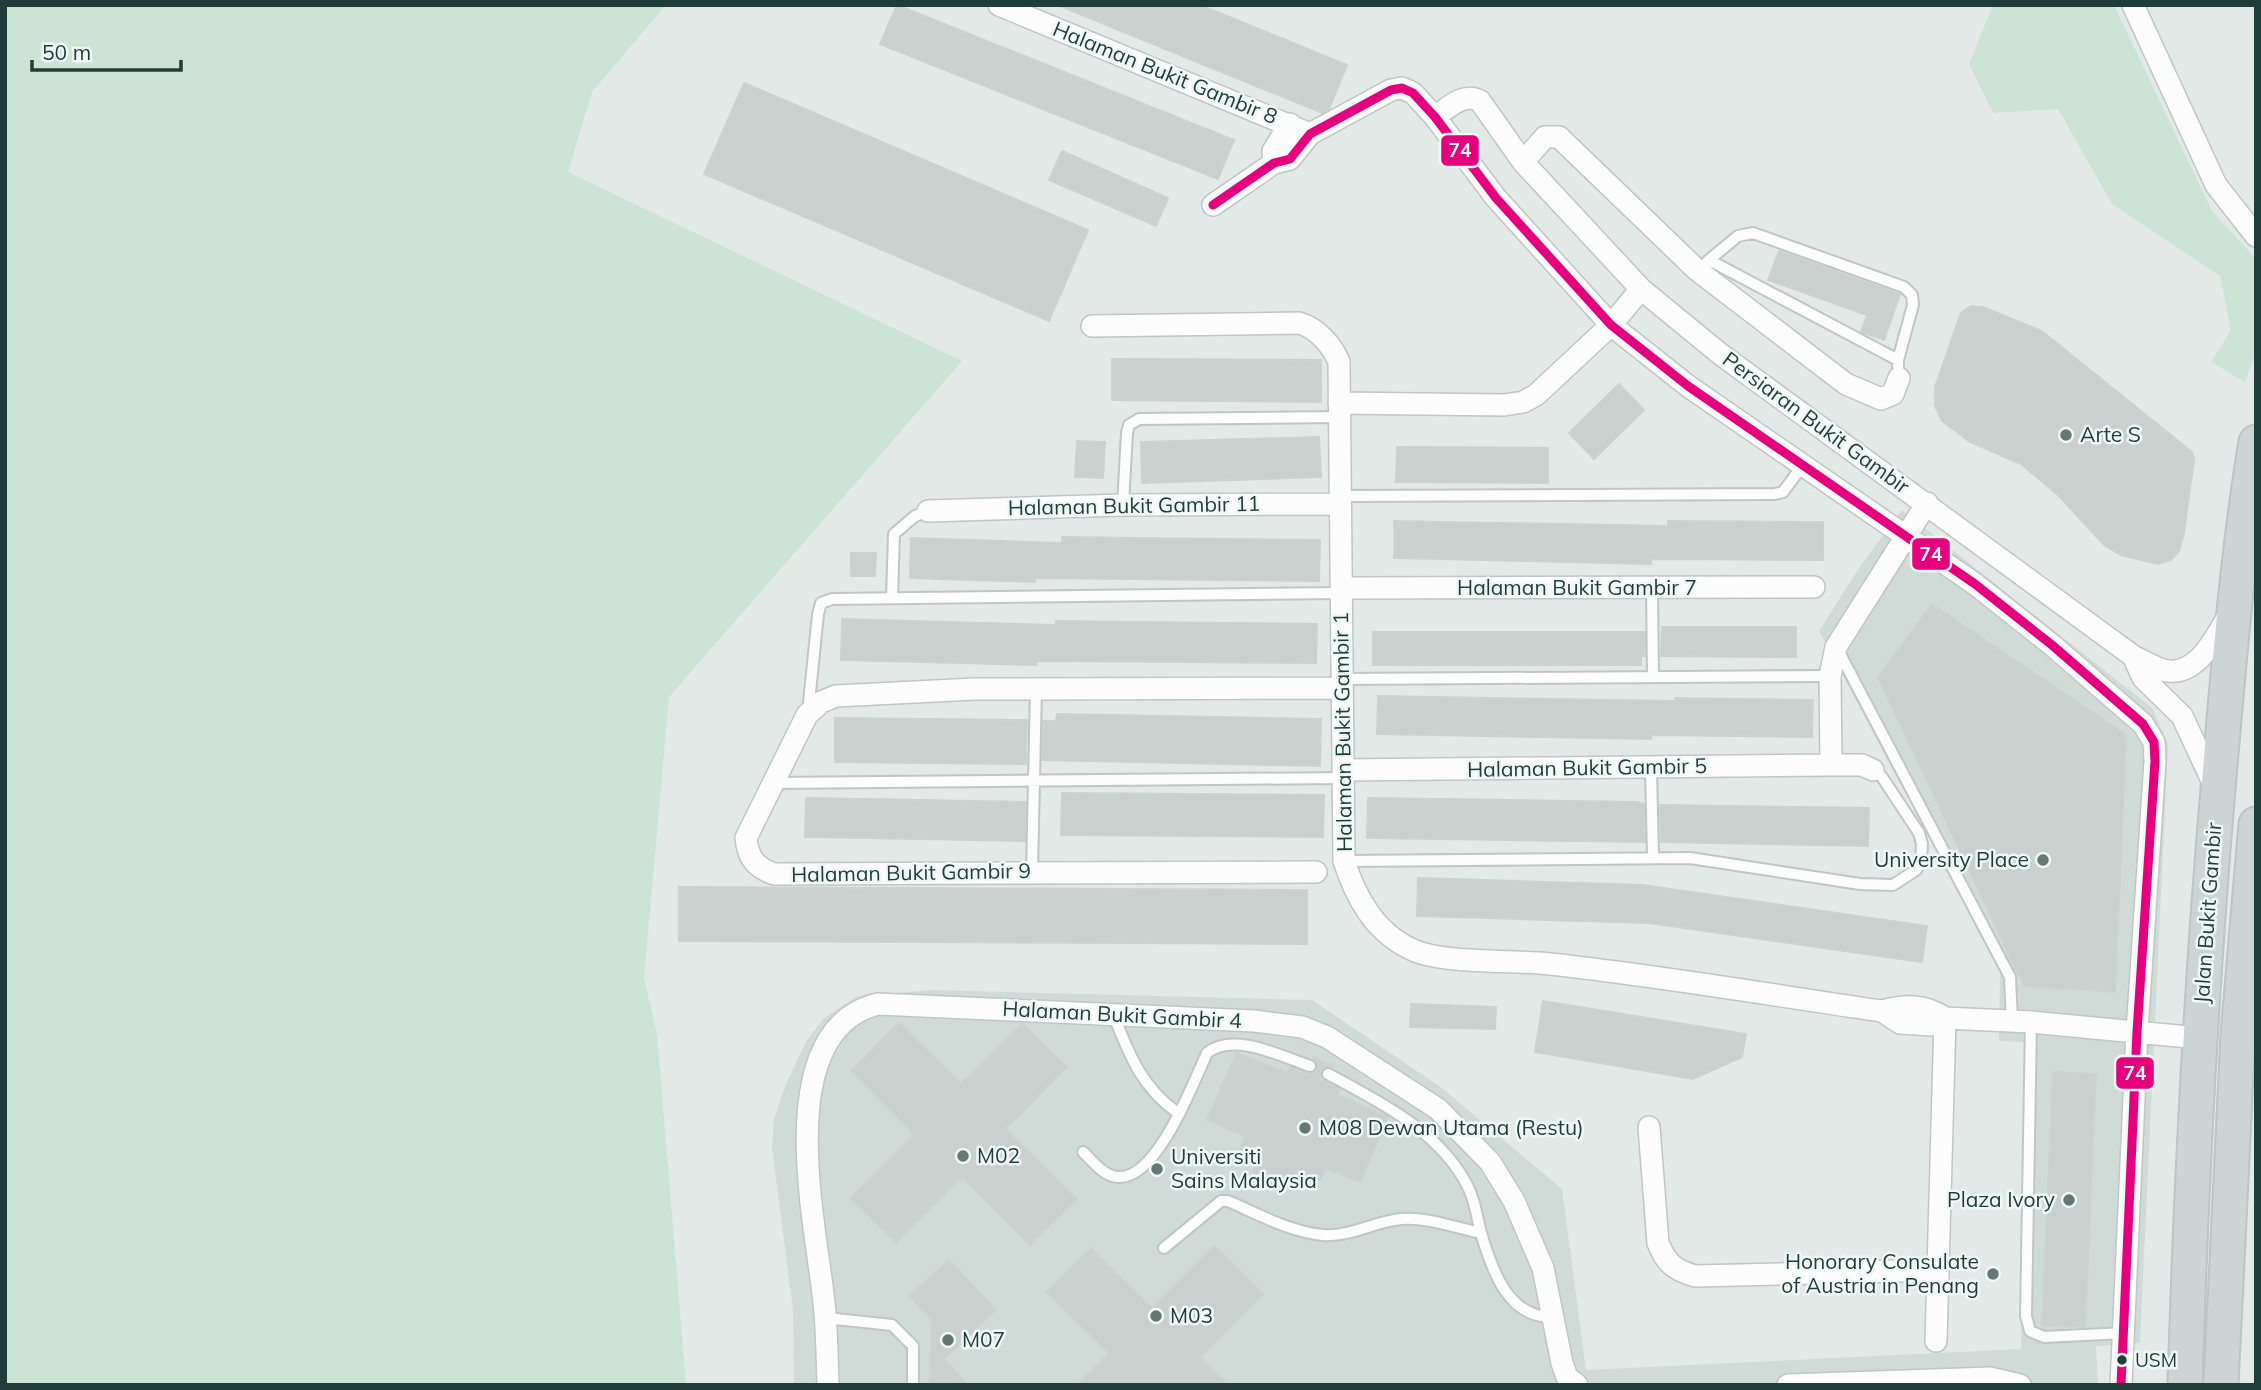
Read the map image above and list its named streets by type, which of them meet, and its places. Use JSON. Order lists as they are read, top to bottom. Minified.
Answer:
{"streets":{"main road":["Jalan Bukit Gambir"],"street":["Halaman Bukit Gambir 8","Persiaran Bukit Gambir","Halaman Bukit Gambir 11","Halaman Bukit Gambir 7","Halaman Bukit Gambir 1","Halaman Bukit Gambir 5","Halaman Bukit Gambir 9","Halaman Bukit Gambir 4"]},"crossings":[["Persiaran Bukit Gambir","Jalan Bukit Gambir"],["Halaman Bukit Gambir 11","Halaman Bukit Gambir 1"],["Halaman Bukit Gambir 7","Halaman Bukit Gambir 1"],["Halaman Bukit Gambir 1","Halaman Bukit Gambir 5"],["Halaman Bukit Gambir 1","Halaman Bukit Gambir 9"],["Halaman Bukit Gambir 1","Jalan Bukit Gambir"]],"places":["Arte S","University Place","M08 Dewan Utama (Restu)","M02","Universiti Sains Malaysia","Plaza Ivory","Honorary Consulate of Austria in Penang","M03","M07","USM"],"lines":["transit line 74"],"scale_bar":"50 m"}
